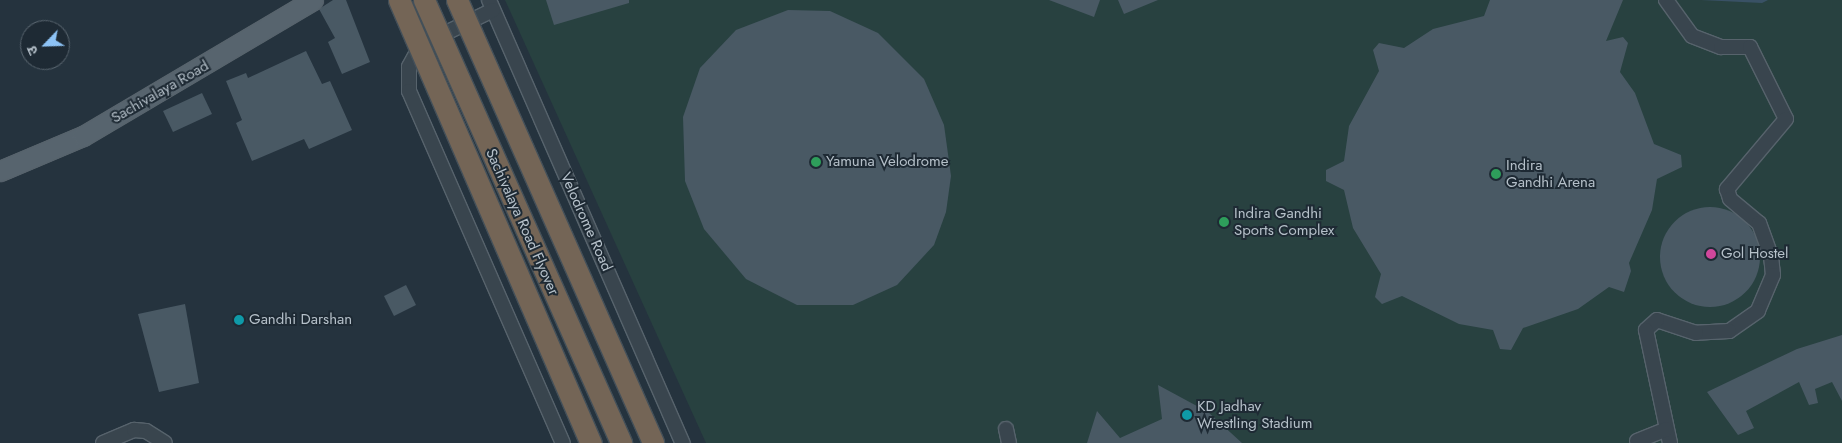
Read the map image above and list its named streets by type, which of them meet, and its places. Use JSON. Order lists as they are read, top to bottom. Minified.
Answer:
{"streets":{"highway":["Sachivalaya Road Flyover"],"main road":["Sachivalaya Road"],"street":["Velodrome Road"]},"places":["Yamuna Velodrome","Indira Gandhi Arena","Indira Gandhi Sports Complex","Gol Hostel","Gandhi Darshan","KD Jadhav Wrestling Stadium"],"north":"bottom left"}
